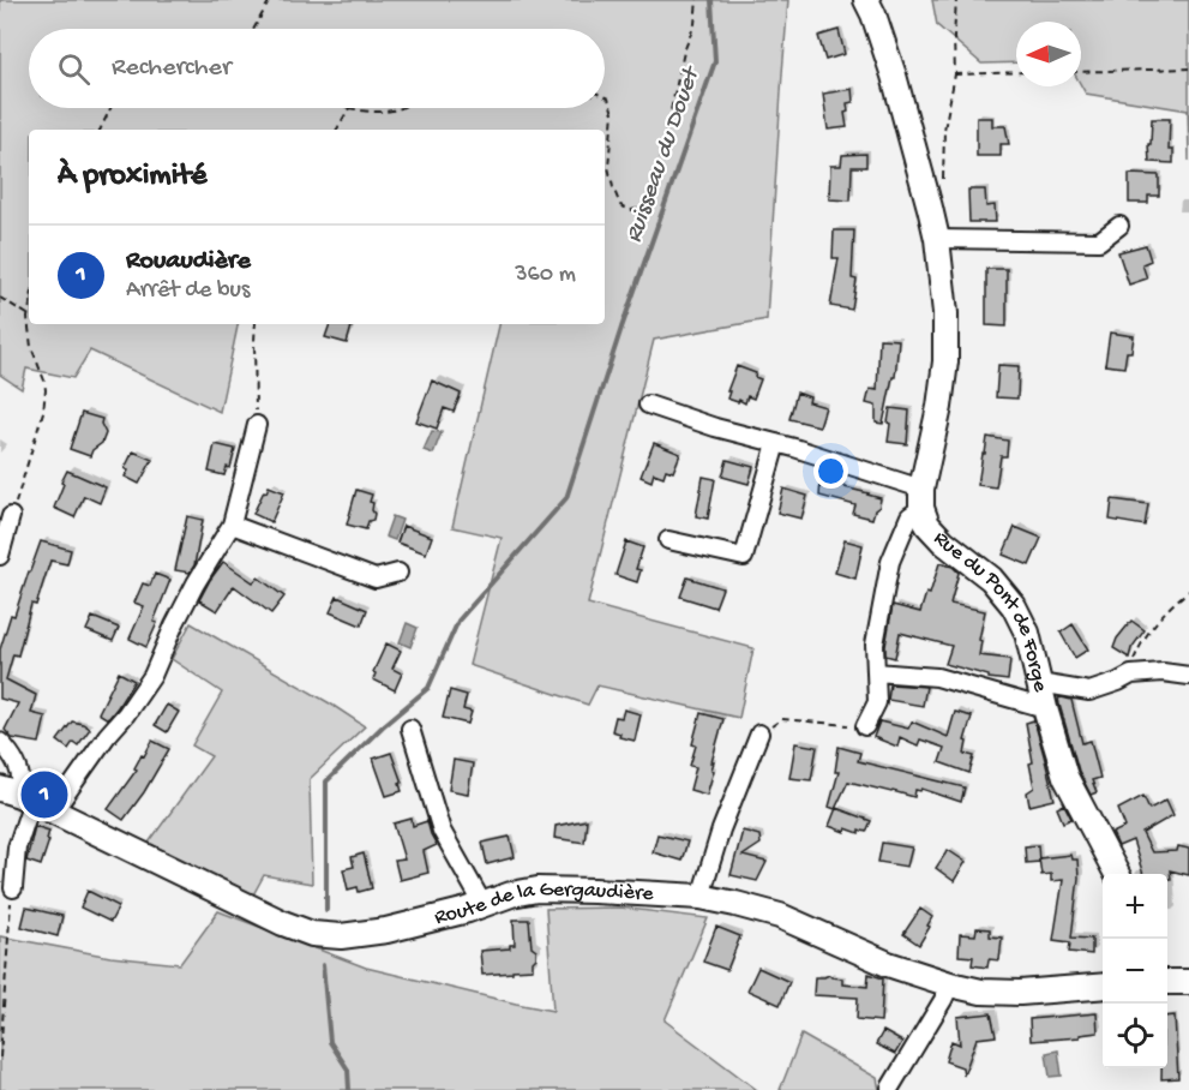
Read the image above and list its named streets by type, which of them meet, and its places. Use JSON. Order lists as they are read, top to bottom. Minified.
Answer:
{"streets":{"street":["Rue du Pont de Forge","Route de la Gergaudière"]},"water":["Ruisseau du Douet"],"north":"left","page":{"search":"Rechercher","heading":"À proximité","list":[{"mark":"1","name":"Rouaudière","note":"Arrêt de bus","value":"360 m"}],"pins":"1","map_buttons":["+","−"]}}
